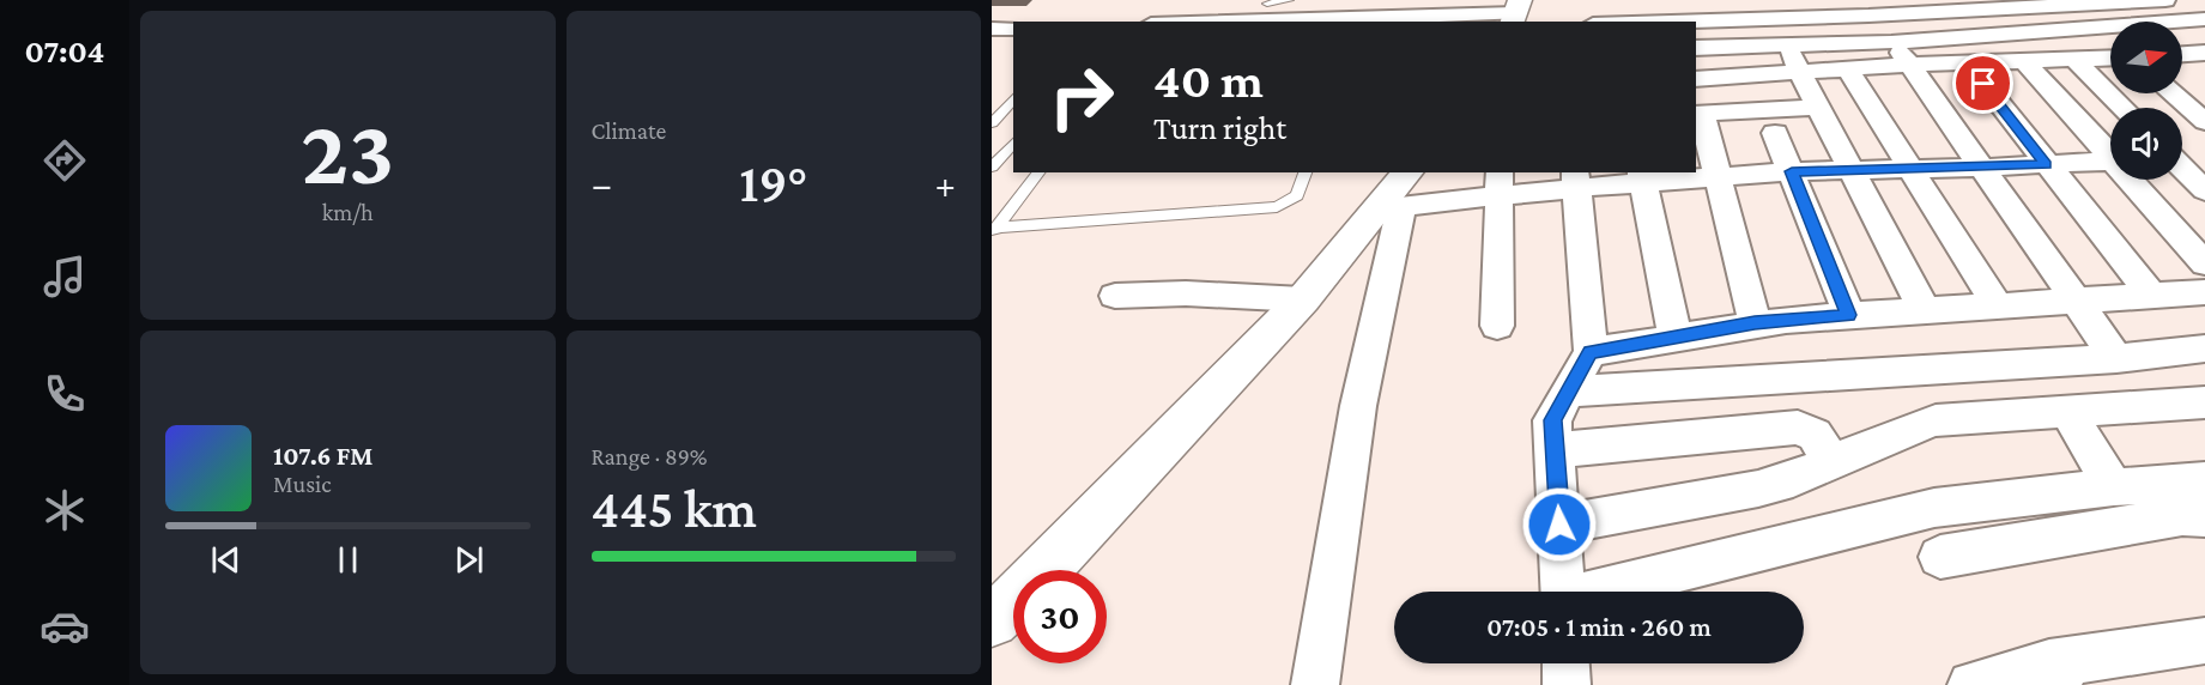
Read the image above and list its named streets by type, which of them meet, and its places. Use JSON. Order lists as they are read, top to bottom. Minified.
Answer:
{"north":"right","page":{"tabs":"07:04","tile":[["23","km/h"],"Climate",["Range · 89%","445 km"]],"turn":["40 m","Turn right"],"heat":["−","19°","+"],"song":["107.6 FM","Music"],"limit":"30","trip":"07:05 · 1 min · 260 m"}}
